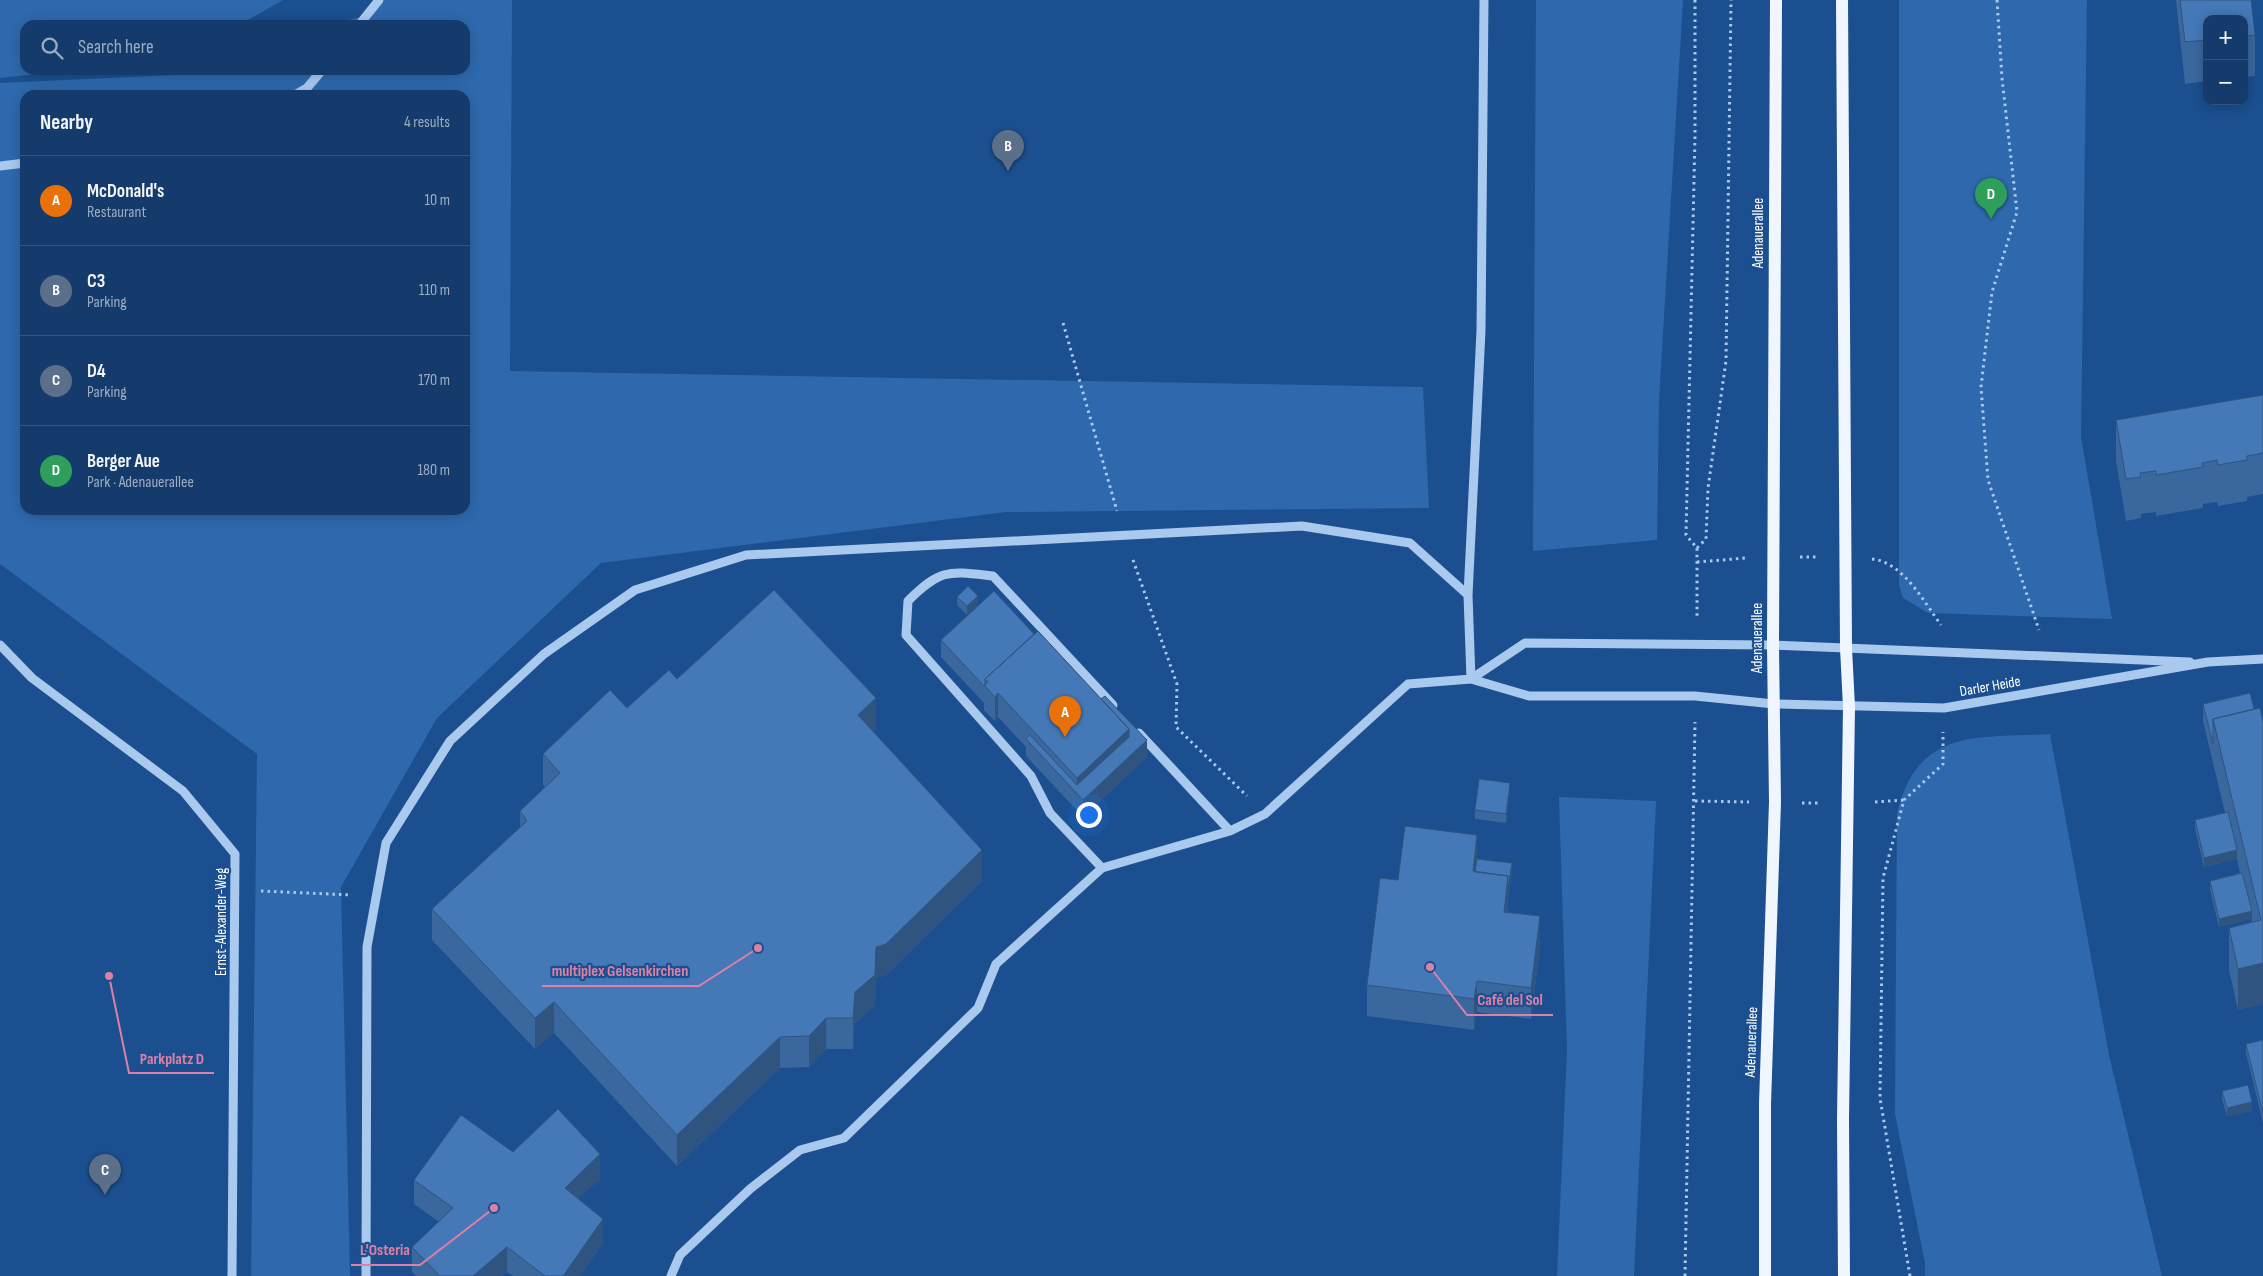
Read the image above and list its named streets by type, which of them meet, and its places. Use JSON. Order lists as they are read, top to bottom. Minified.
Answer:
{"streets":{"main road":["Adenauerallee"],"street":["Darler Heide","Ernst-Alexander-Weg"]},"crossings":[["Adenauerallee","Darler Heide"]],"places":["multiplex Gelsenkirchen","Café del Sol","Parkplatz D","L'Osteria"],"page":{"map_buttons":["+","−"],"search":"Search here","heading":["Nearby","4 results"],"pins":["B","D","A","C"],"list":[{"mark":"A","name":"McDonald's","note":"Restaurant","value":"10 m"},{"mark":"B","name":"C3","note":"Parking","value":"110 m"},{"mark":"C","name":"D4","note":"Parking","value":"170 m"},{"mark":"D","name":"Berger Aue","note":"Park · Adenauerallee","value":"180 m"}]}}
